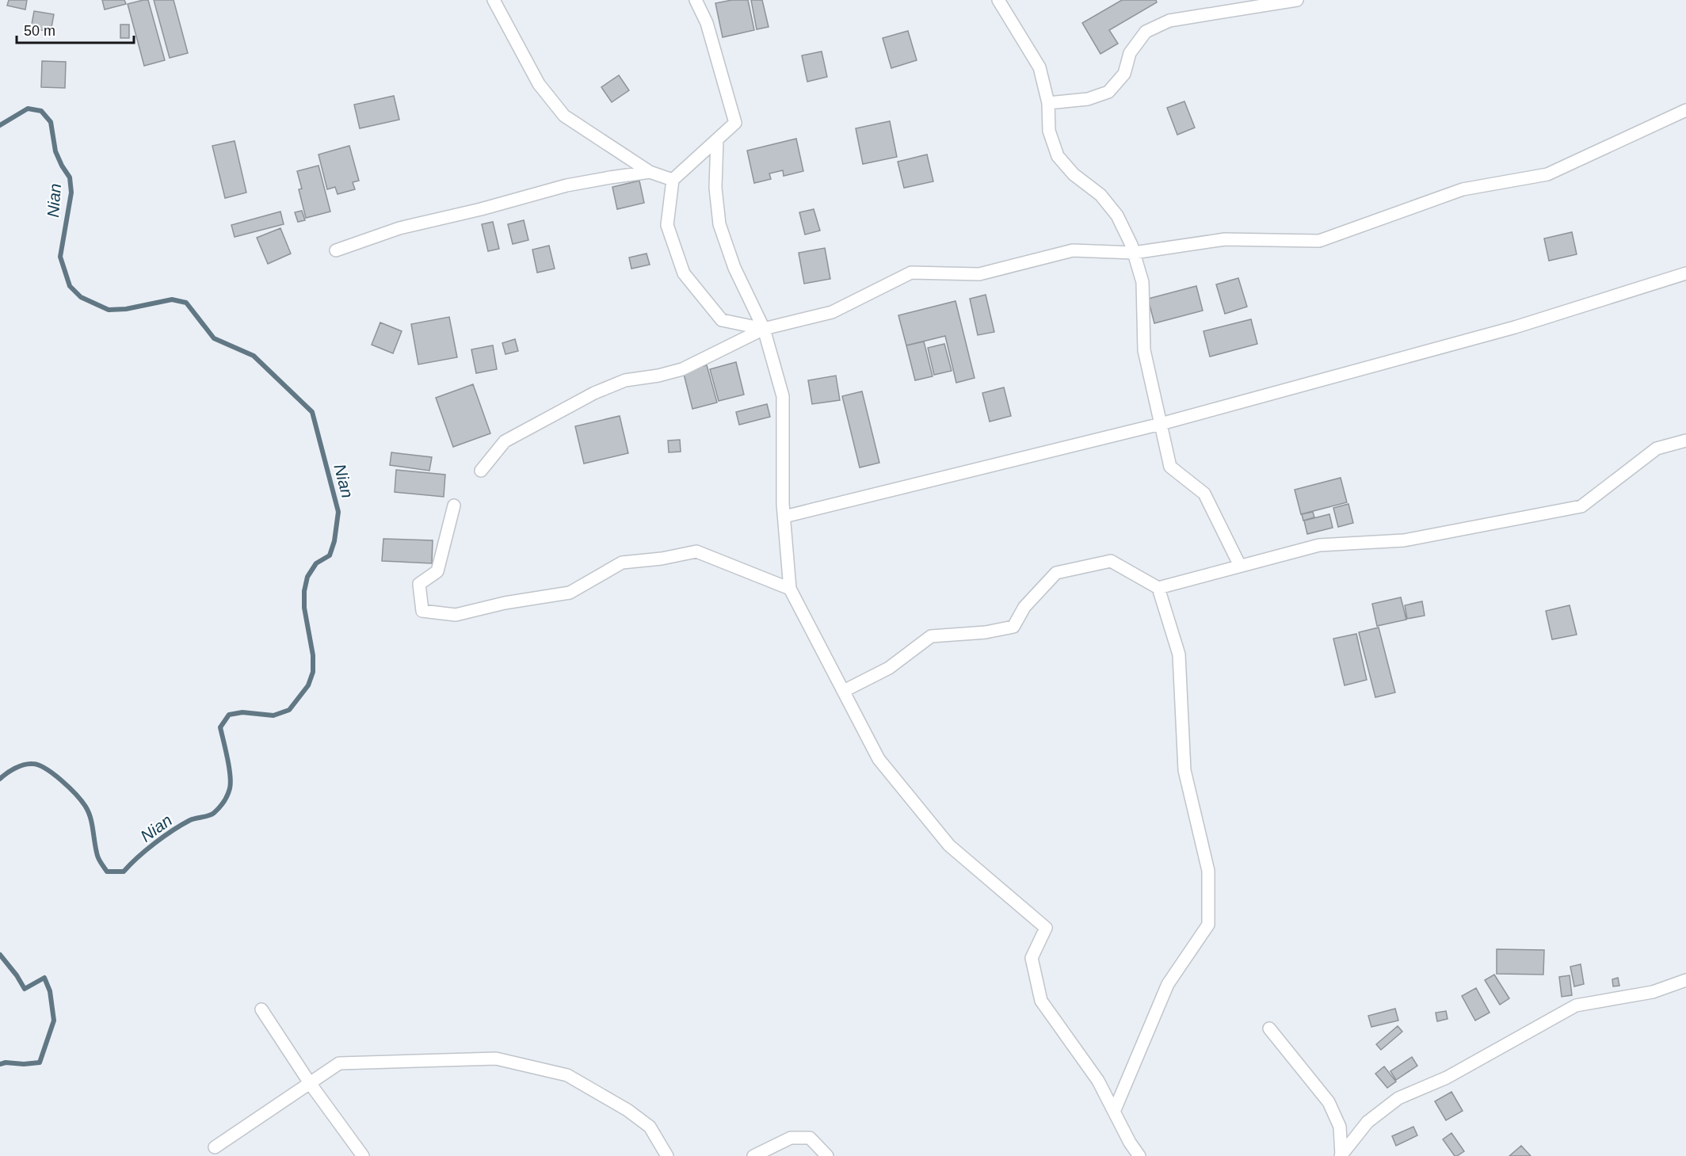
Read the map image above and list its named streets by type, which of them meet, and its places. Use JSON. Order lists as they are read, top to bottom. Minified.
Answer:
{"water":["Nian"],"scale_bar":"50 m"}
